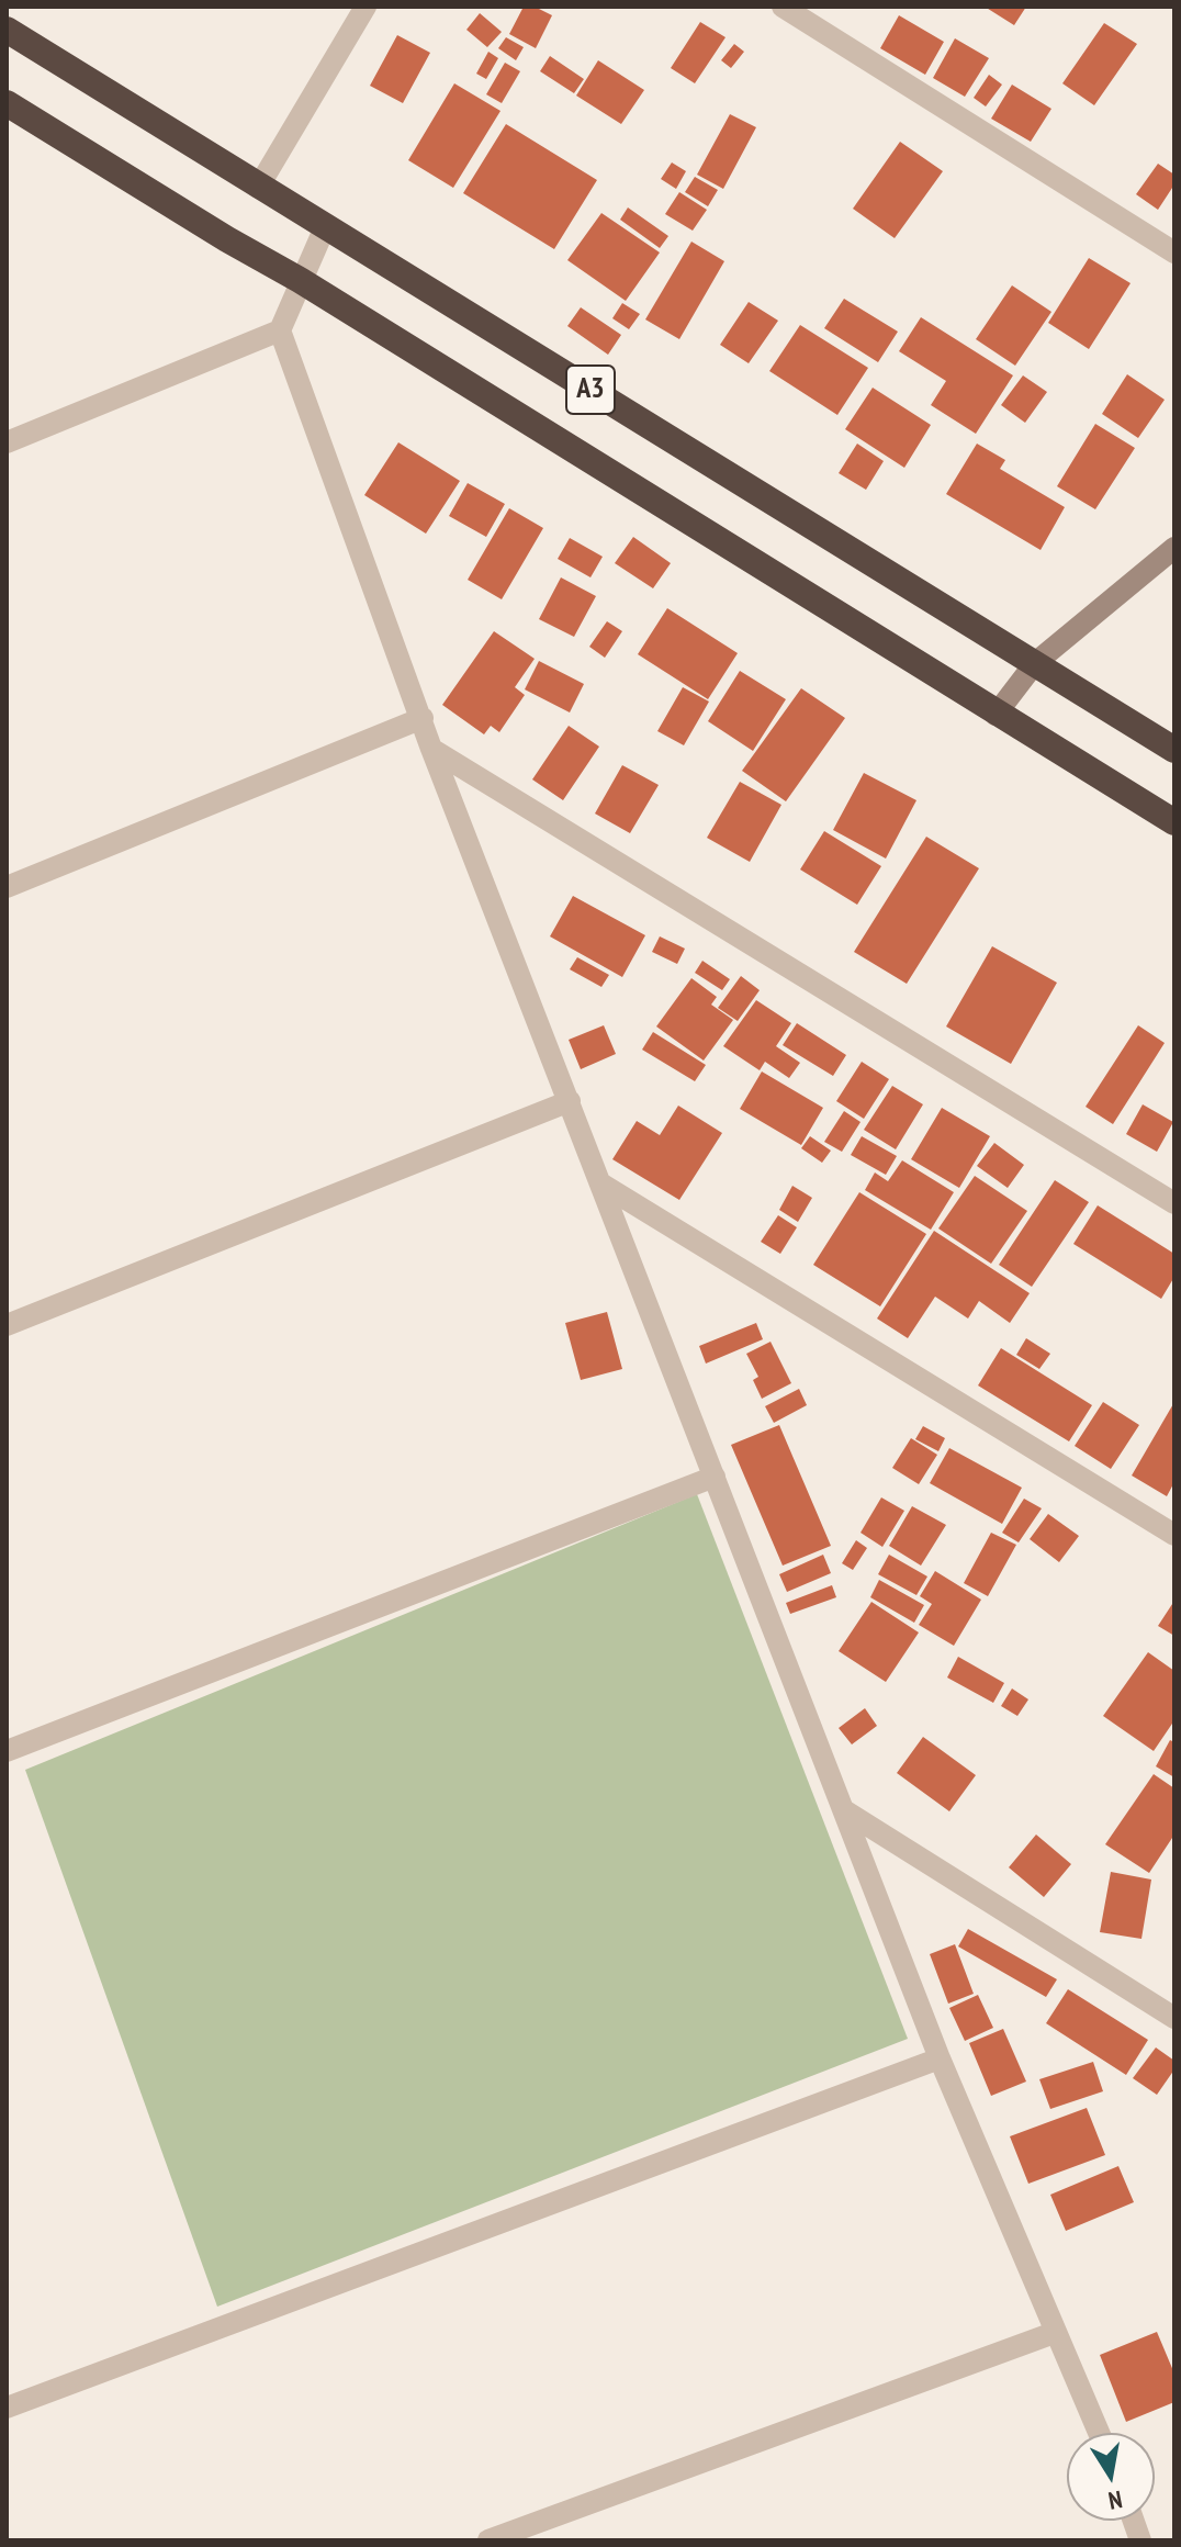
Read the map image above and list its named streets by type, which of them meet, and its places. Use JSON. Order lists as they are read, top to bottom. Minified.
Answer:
{"streets":{"highway":["A3"]},"north":"bottom"}
